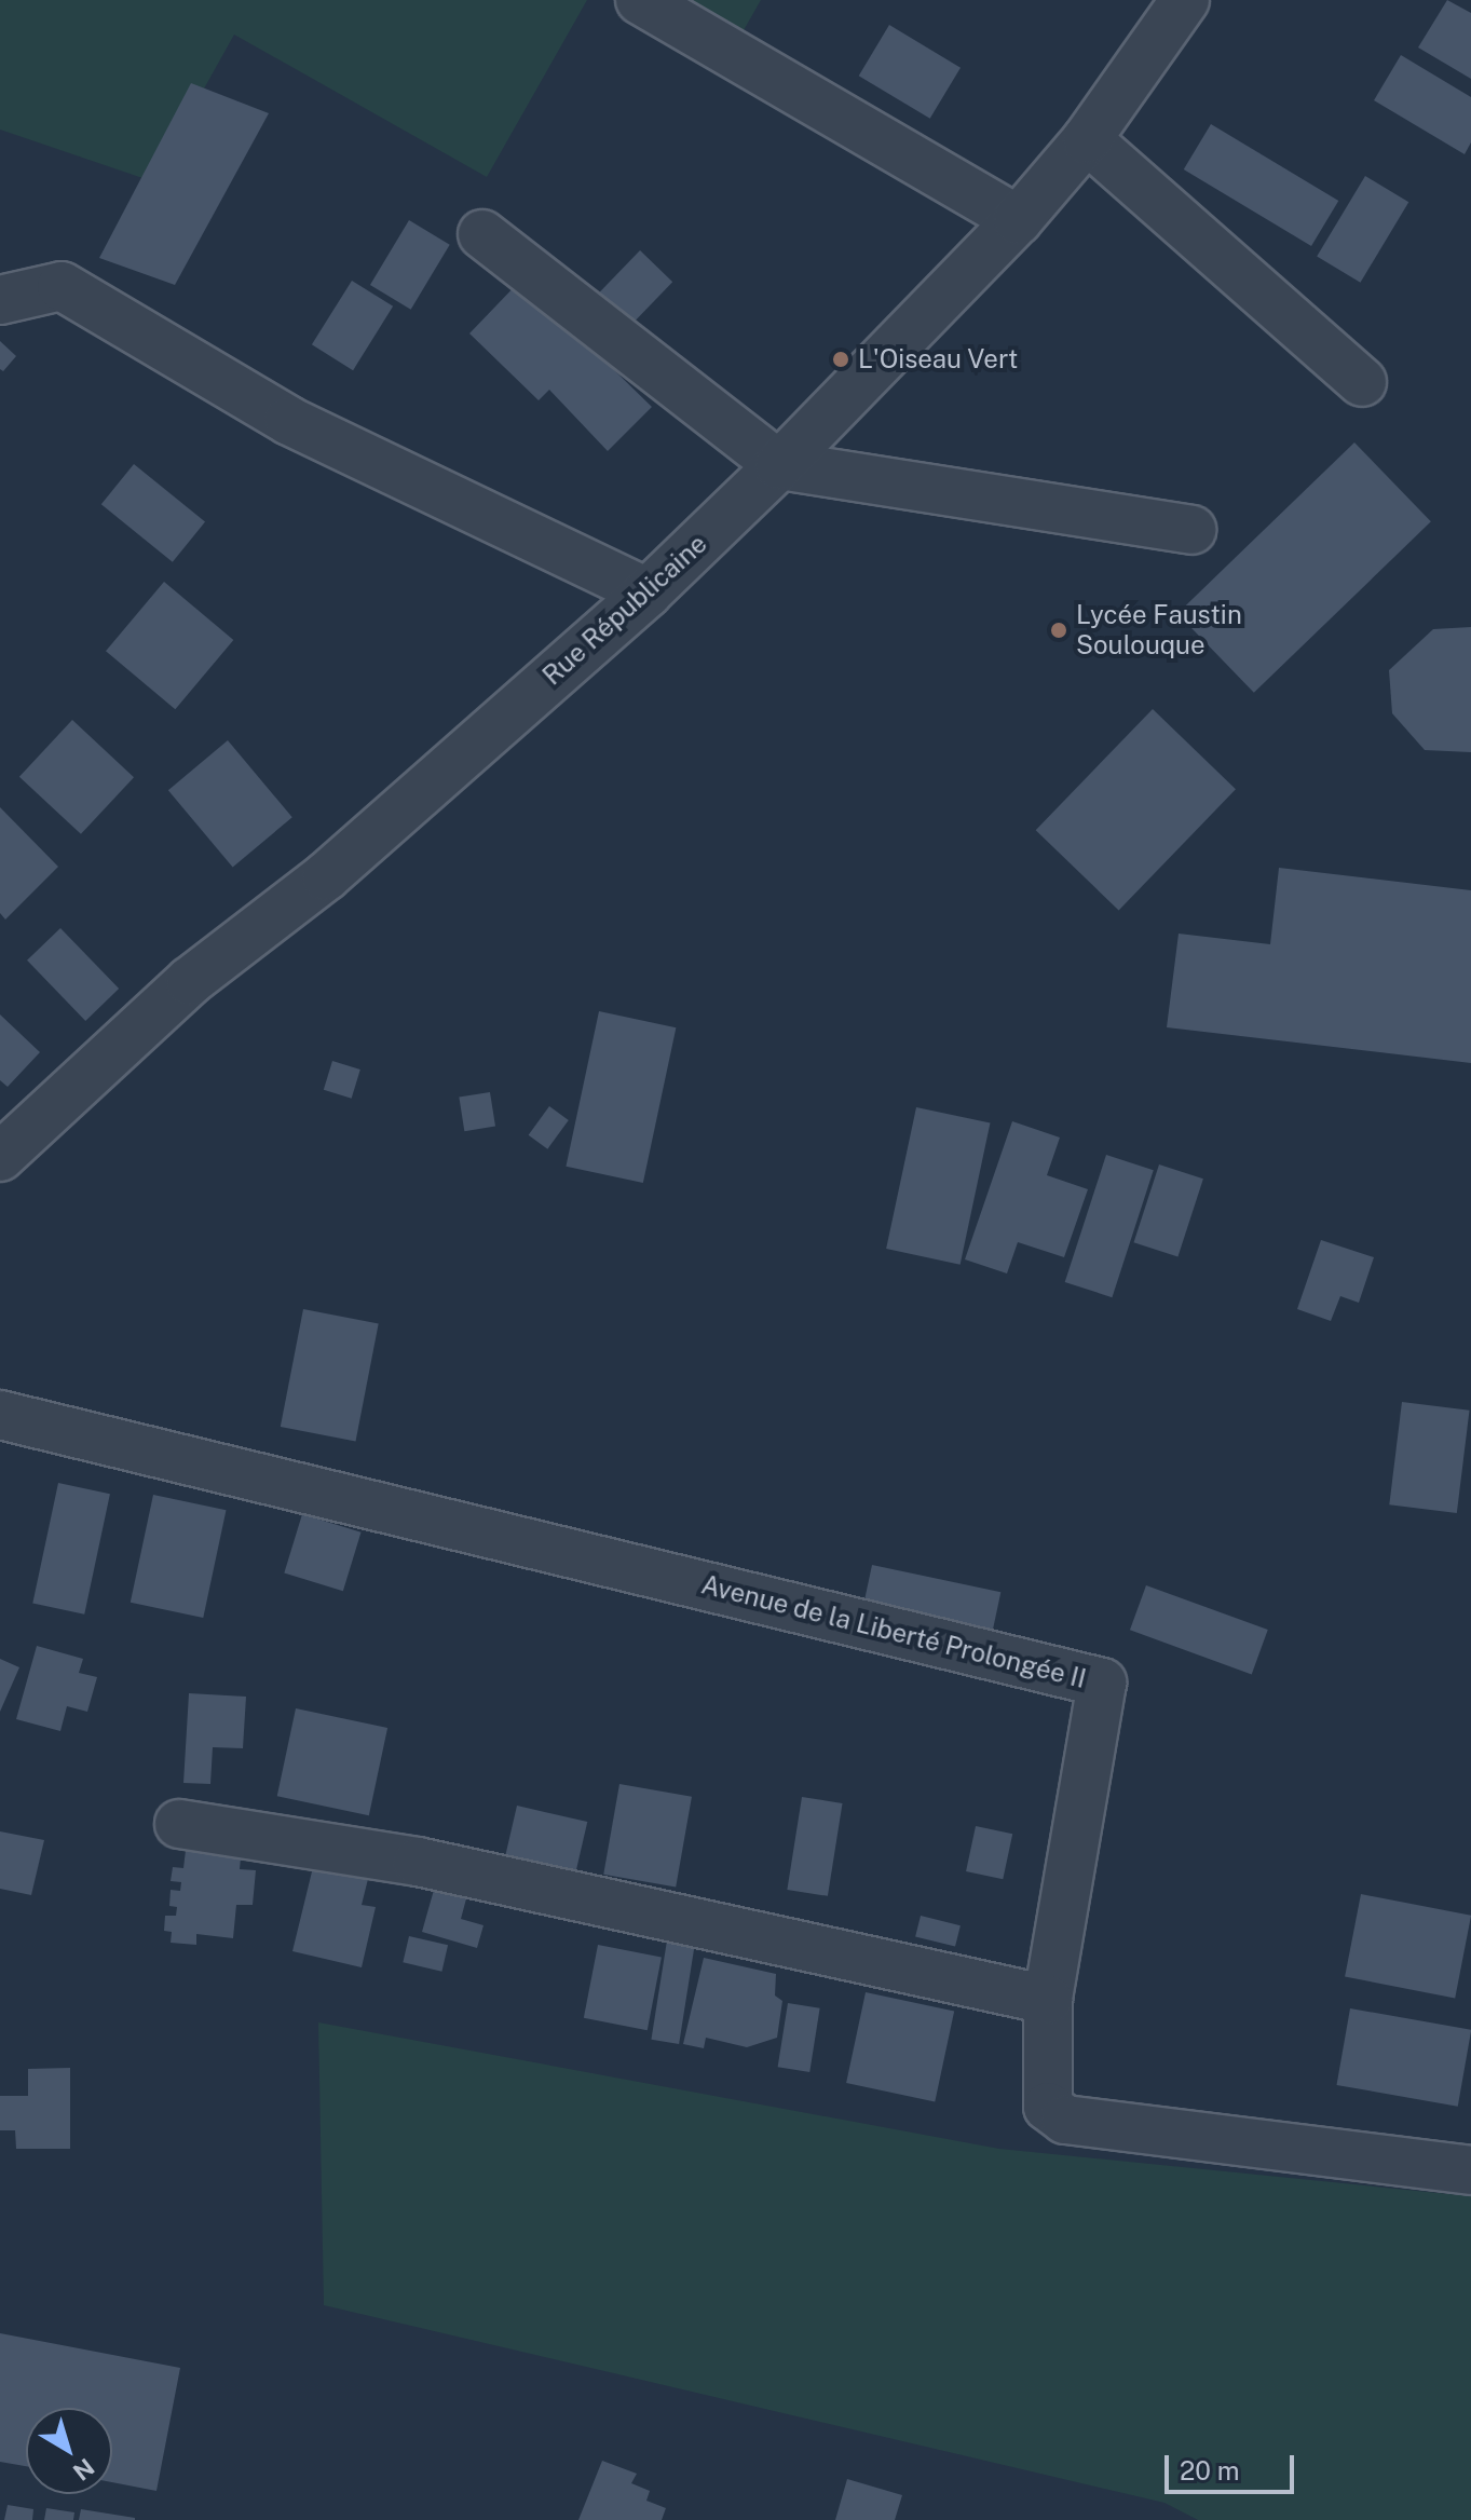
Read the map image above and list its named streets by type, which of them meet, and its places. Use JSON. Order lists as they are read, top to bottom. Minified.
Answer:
{"streets":{"street":["Rue Républicaine","Avenue de la Liberté Prolongée II"]},"places":["L'Oiseau Vert","Lycée Faustin Soulouque"],"scale_bar":"20 m","north":"bottom right"}
